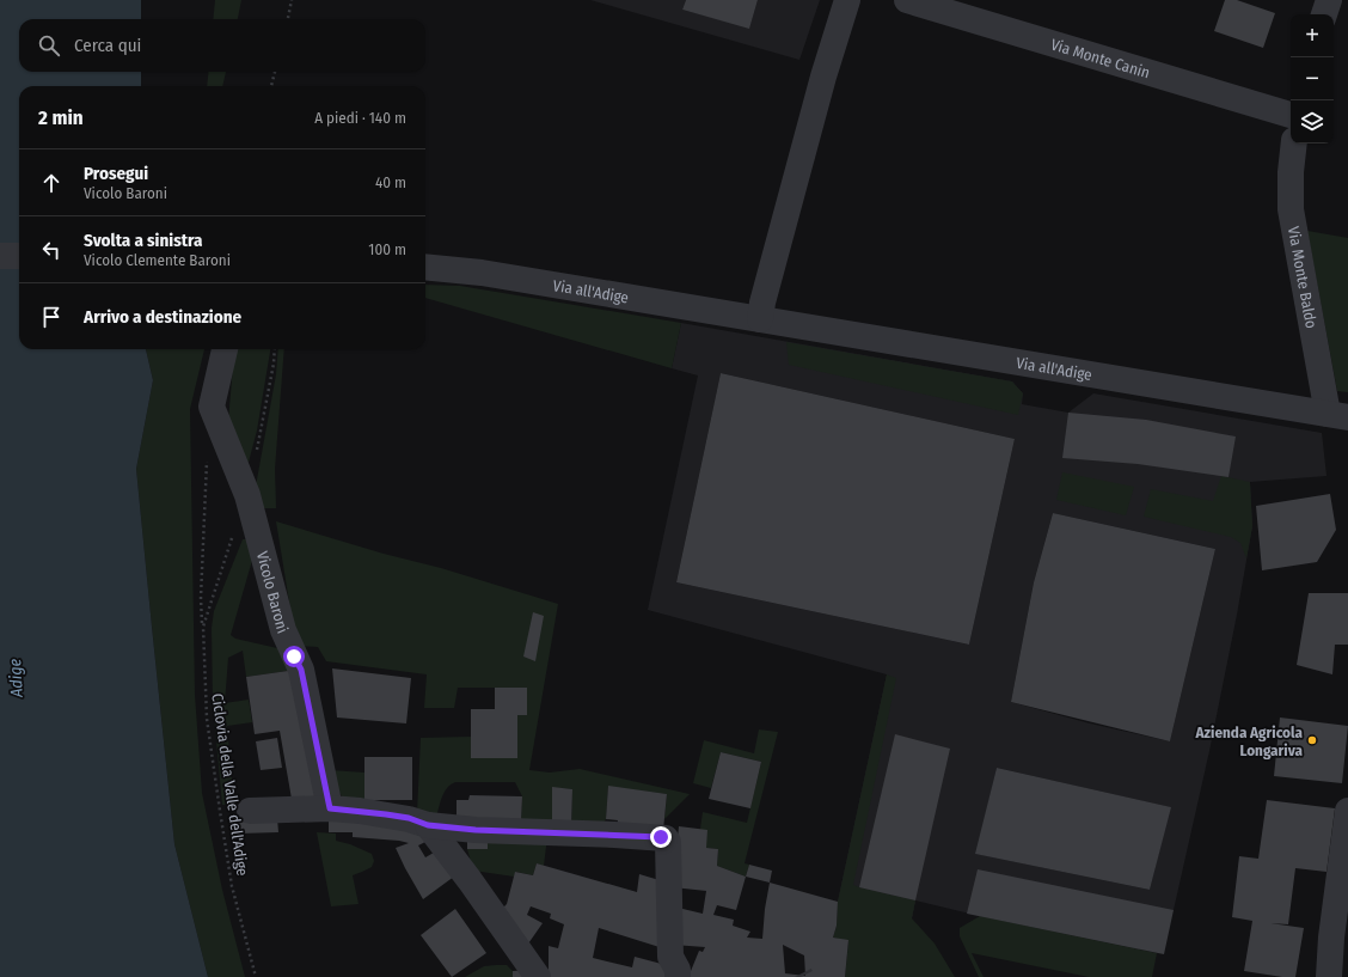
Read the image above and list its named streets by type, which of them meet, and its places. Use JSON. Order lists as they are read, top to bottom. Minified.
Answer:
{"streets":{"street":["Via Monte Canin","Via Monte Baldo","Via all'Adige","Vicolo Baroni"],"path":["Ciclovia della Valle dell'Adige"]},"crossings":[["Via Monte Baldo","Via all'Adige"]],"water":["Adige"],"places":["Azienda Agricola Longariva"],"page":{"map_buttons":["+","−"],"search":"Cerca qui","heading":["2 min","A piedi · 140 m"],"list":[["Prosegui","Vicolo Baroni","40 m"],["Svolta a sinistra","Vicolo Clemente Baroni","100 m"],"Arrivo a destinazione"]}}
